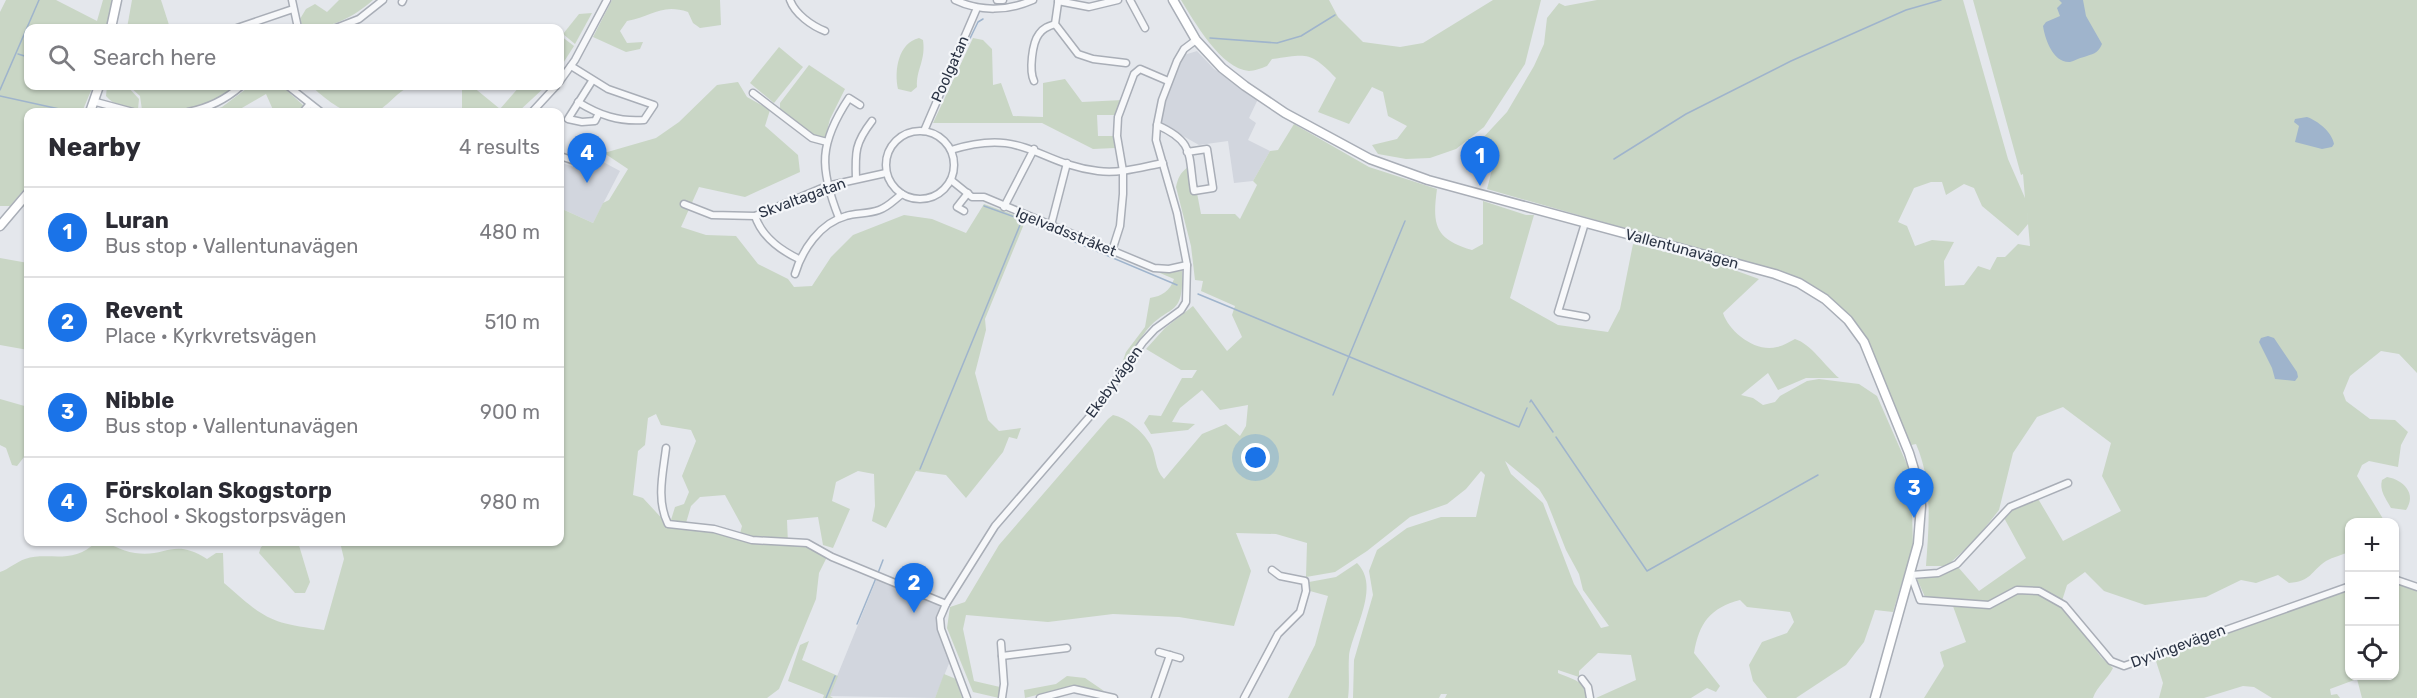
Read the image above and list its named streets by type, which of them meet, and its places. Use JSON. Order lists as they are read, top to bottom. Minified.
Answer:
{"streets":{"main road":["Vallentunavägen"],"street":["Poolgatan","Skvaltagatan","Igelvadsstråket","Ekebyvägen","Dyvingevägen"]},"crossings":[["Poolgatan","Skvaltagatan"],["Poolgatan","Igelvadsstråket"],["Skvaltagatan","Igelvadsstråket"],["Igelvadsstråket","Ekebyvägen"],["Vallentunavägen","Ekebyvägen"],["Vallentunavägen","Dyvingevägen"]],"page":{"search":"Search here","heading":["Nearby","4 results"],"pins":["4","1","3","2"],"list":[{"mark":"1","name":"Luran","note":"Bus stop · Vallentunavägen","value":"480 m"},{"mark":"2","name":"Revent","note":"Place · Kyrkvretsvägen","value":"510 m"},{"mark":"3","name":"Nibble","note":"Bus stop · Vallentunavägen","value":"900 m"},{"mark":"4","name":"Förskolan Skogstorp","note":"School · Skogstorpsvägen","value":"980 m"}],"map_buttons":["+","−"]}}
